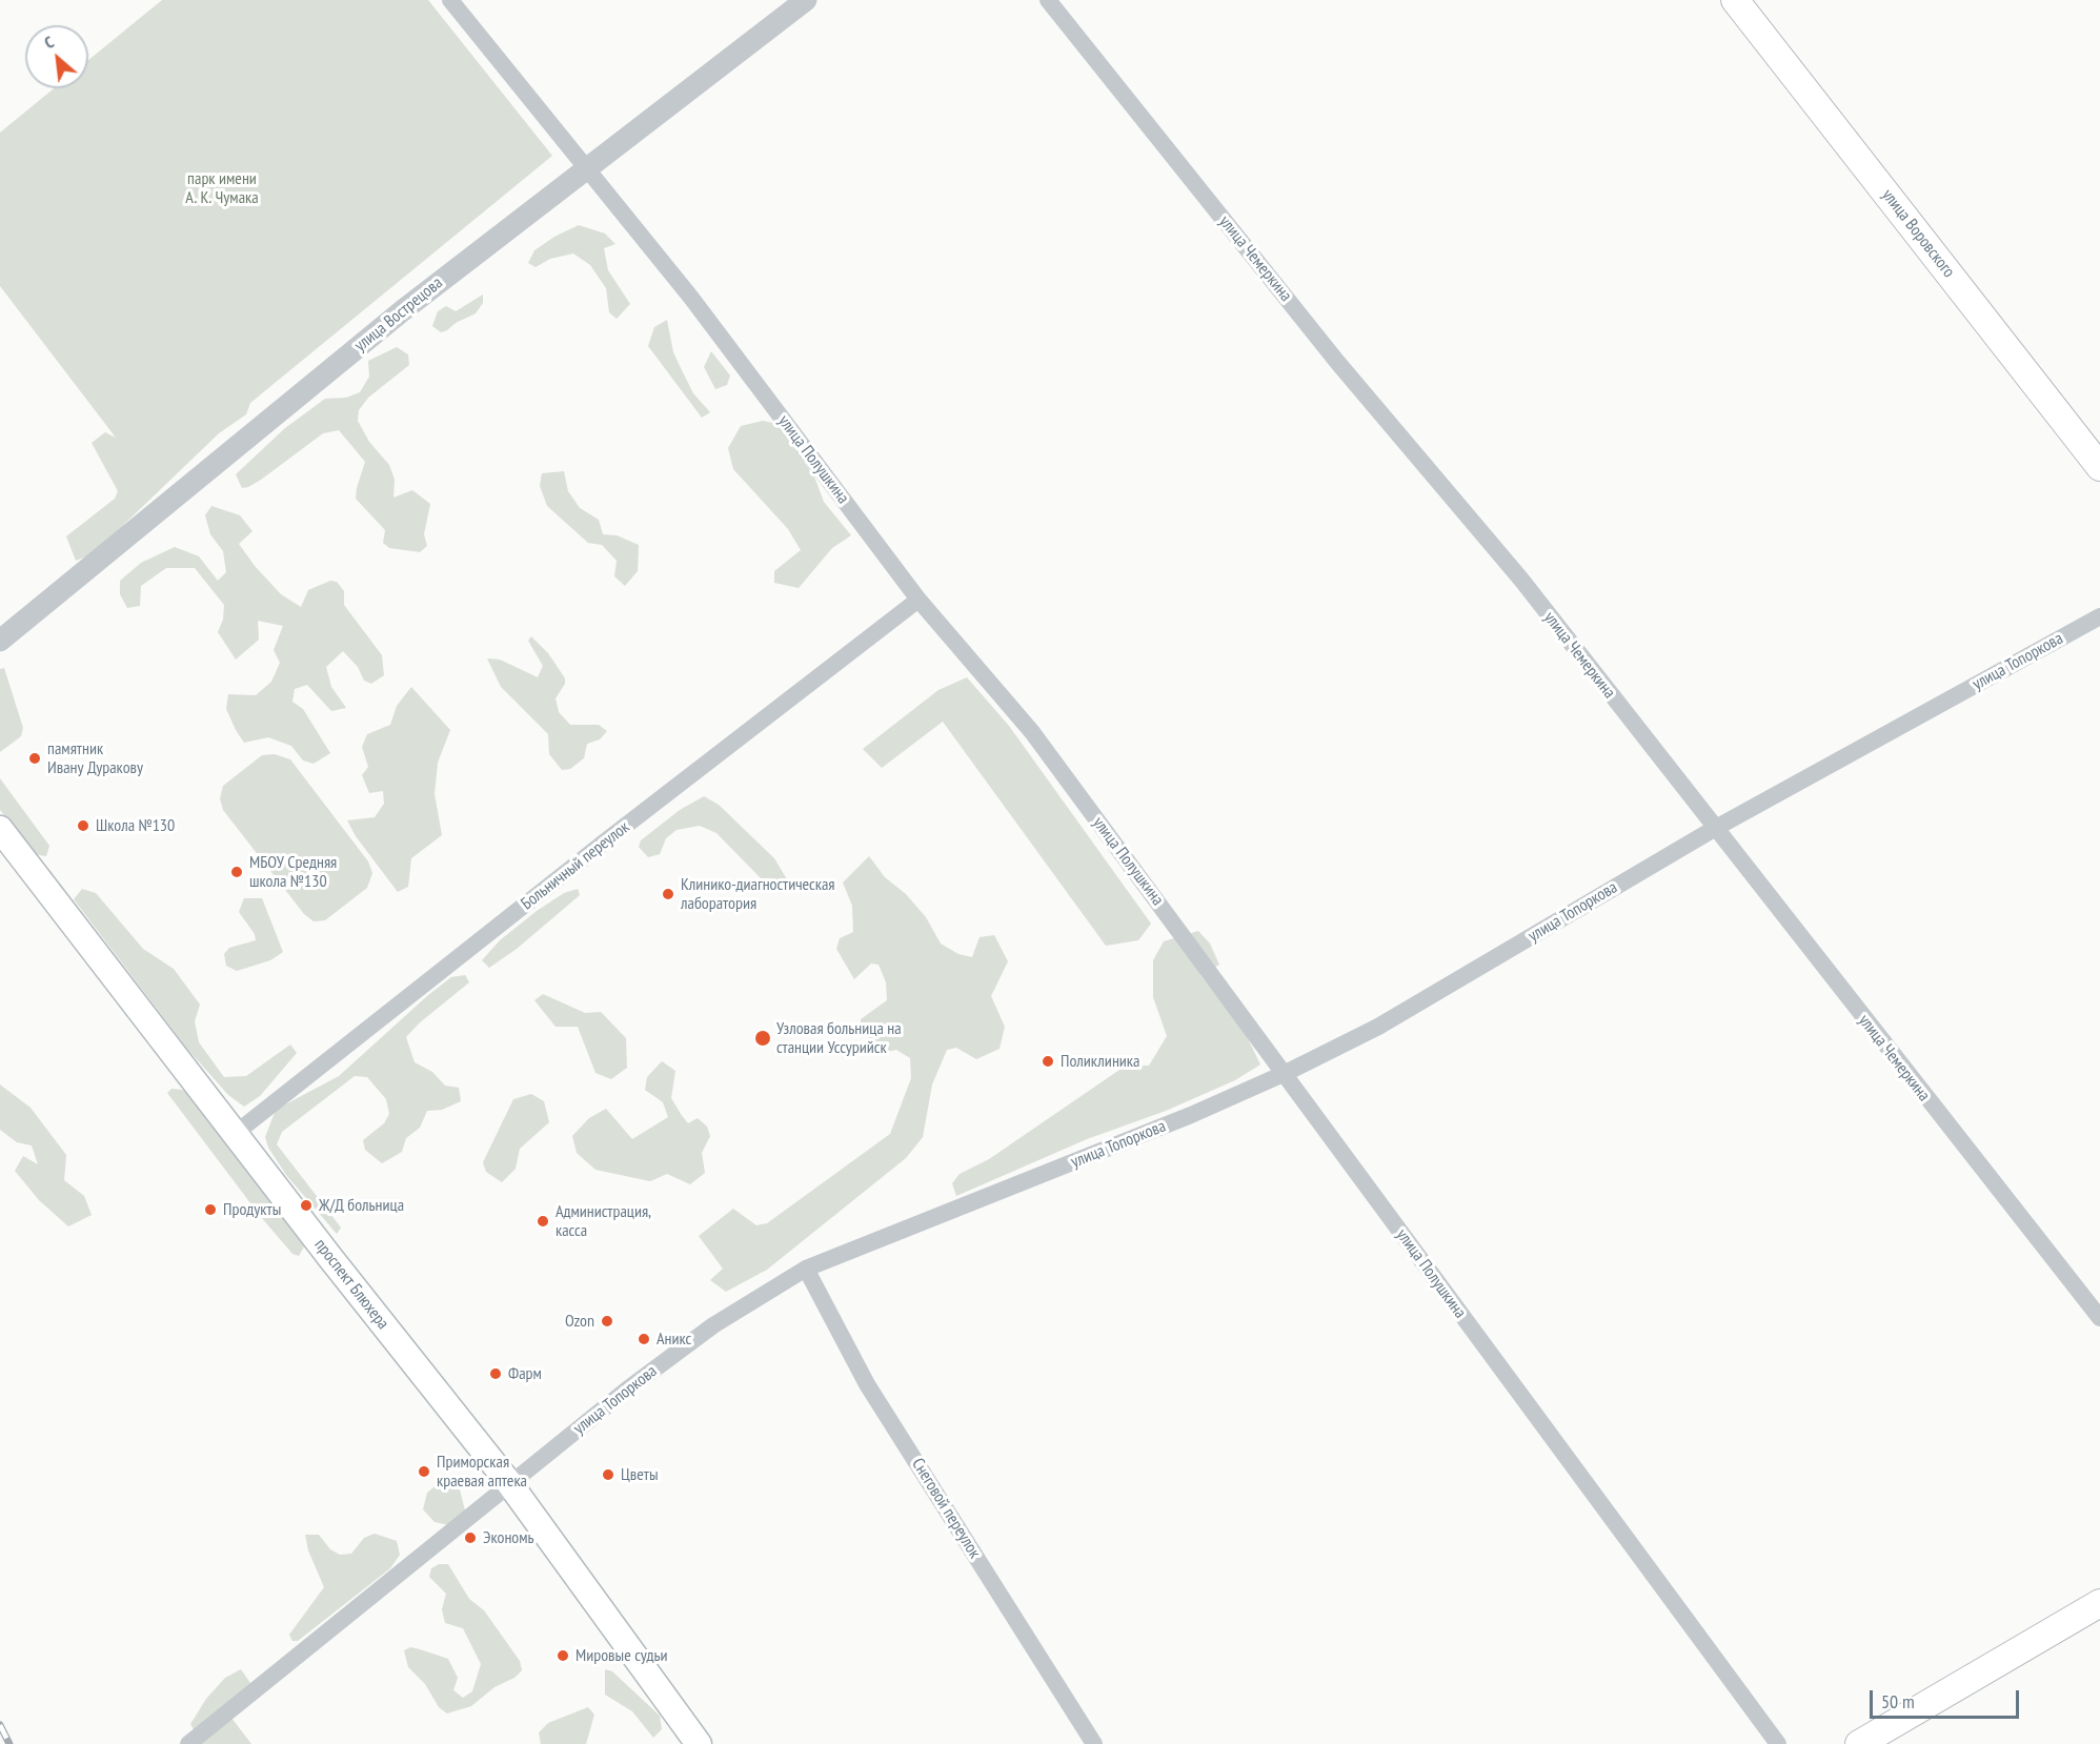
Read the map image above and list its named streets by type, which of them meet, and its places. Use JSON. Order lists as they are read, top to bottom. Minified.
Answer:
{"streets":{"main road":["улица Воровского","проспект Блюхера"],"street":["улица Чемеркина","улица Вострецова","улица Полушкина","улица Топоркова","Больничный переулок","Снеговой переулок"]},"crossings":[["улица Чемеркина","улица Топоркова"],["улица Вострецова","улица Полушкина"],["улица Полушкина","улица Топоркова"],["улица Полушкина","Больничный переулок"],["улица Топоркова","проспект Блюхера"],["улица Топоркова","Снеговой переулок"],["Больничный переулок","проспект Блюхера"]],"parks":["парк имени А. К. Чумака"],"places":["памятник Ивану Дуракову","Школа №130","МБОУ Средняя школа №130","Клинико-диагностическая лаборатория","Узловая больница на станции Уссурийск","Поликлиника","Ж/Д больница","Продукты","Администрация, касса","Ozon","Аникс","Фарм","Приморская краевая аптека","Цветы","Экономь","Мировые судьи"],"scale_bar":"50 m","north":"top left"}
